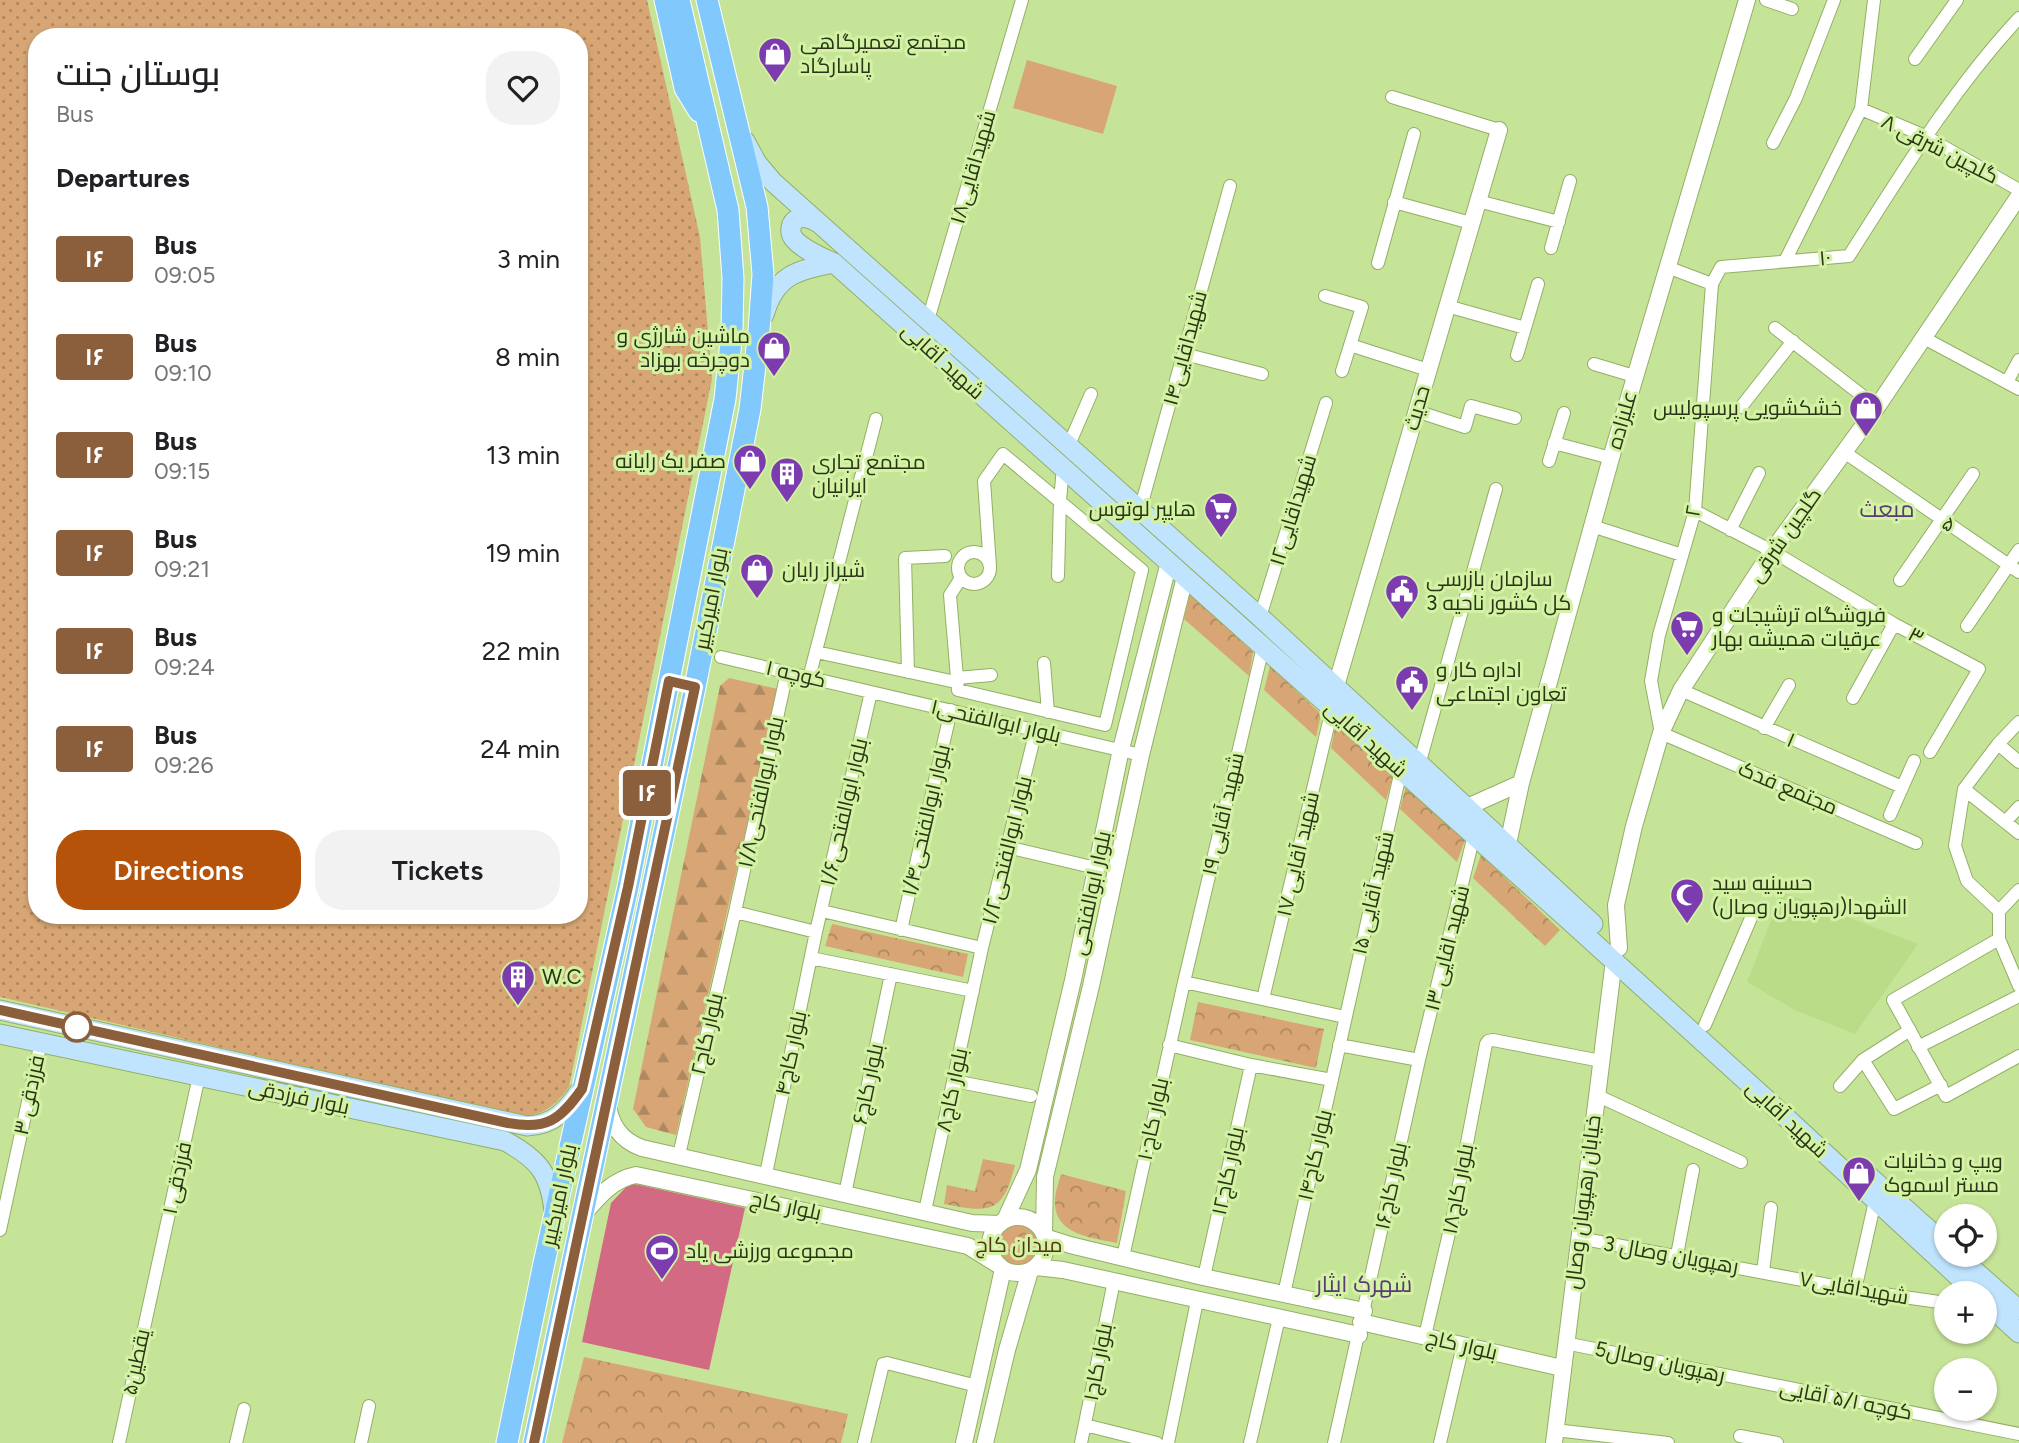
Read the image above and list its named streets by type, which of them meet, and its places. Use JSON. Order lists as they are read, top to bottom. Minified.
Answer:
{"streets":{"main road":["شهید آقایی","بلوار امیرکبیر","بلوار فرزدقی"],"street":["۸ گلچین شرقی","شهیداقایی۱۸","۱۰","شهیداقایی۱۴","حدیث","علیزاده","شهیداقایی۱۲","۲","۵","گلچین شرقی","۳","کوچه ۱","بلوار ابوالفتحی۱","۱","مجتمع فدک","بلوار ابوالفتحی۱/۸","بلوار ابوالفتحی۱/۶","شهید آقایی ۱۹","بلوار ابوالفتحی۱/۴","بلوار ابوالفتحی۱/۲","شهید آقایی ۱۷","بلوار ابوالفتحی","شهید آقایی ۱۵","شهید اقایی ۱۳","بلوار کاج۲","بلوار کاج۴","بلوار کاج۶","بلوار کاج۸","فرزدقی ۳","بلوار کاج۱۰","بلوار کاج۱۴","بلوار کاج۱۲","فرزدقی ۱","بلوار کاج۱۶","بلوار کاج۱۸","خیابان رهپویان وصال","بلوار کاج","3 رهپویان وصال","شهیداقایی۷","یقطین۵","بلوار کاج۱","رهپویان وصال5","کوچه ۵/۱ آقایی"]},"crossings":[["۸ گلچین شرقی","۱۰"],["شهیداقایی۱۸","شهید آقایی"],["۱۰","۲"],["شهیداقایی۱۴","شهید آقایی"],["شهید آقایی","حدیث"],["شهید آقایی","علیزاده"],["شهید آقایی","شهیداقایی۱۲"],["شهید آقایی","گلچین شرقی"],["شهید آقایی","بلوار امیرکبیر"],["شهید آقایی","شهید آقایی ۱۹"],["شهید آقایی","شهید آقایی ۱۷"],["شهید آقایی","بلوار ابوالفتحی"],["شهید آقایی","شهید آقایی ۱۵"],["شهید آقایی","شهید اقایی ۱۳"],["شهید آقایی","خیابان رهپویان وصال"],["۲","گلچین شرقی"],["۲","۳"],["۲","مجتمع فدک"],["۵","گلچین شرقی"],["گلچین شرقی","۳"],["گلچین شرقی","۱"],["گلچین شرقی","مجتمع فدک"],["گلچین شرقی","خیابان رهپویان وصال"],["بلوار امیرکبیر","بلوار فرزدقی"],["بلوار امیرکبیر","بلوار کاج"],["کوچه ۱","بلوار ابوالفتحی۱"],["کوچه ۱","بلوار ابوالفتحی۱/۸"],["کوچه ۱","بلوار ابوالفتحی۱/۶"],["بلوار ابوالفتحی۱","بلوار ابوالفتحی۱/۶"],["بلوار ابوالفتحی۱","بلوار ابوالفتحی۱/۴"],["بلوار ابوالفتحی۱","بلوار ابوالفتحی۱/۲"],["بلوار ابوالفتحی۱","بلوار ابوالفتحی"],["بلوار ابوالفتحی۱/۸","بلوار کاج۲"],["بلوار ابوالفتحی۱/۶","بلوار کاج۴"],["شهید آقایی ۱۹","بلوار کاج۱۰"],["بلوار ابوالفتحی۱/۲","بلوار کاج۸"],["بلوار ابوالفتحی","بلوار کاج"],["شهید آقایی ۱۵","بلوار کاج۱۴"],["شهید اقایی ۱۳","بلوار کاج۱۶"],["بلوار کاج۲","بلوار کاج"],["بلوار کاج۴","بلوار کاج"],["بلوار کاج۶","بلوار کاج"],["بلوار کاج۸","بلوار کاج"],["فرزدقی ۳","بلوار فرزدقی"],["بلوار فرزدقی","فرزدقی ۱"],["بلوار کاج۱۰","بلوار کاج"],["بلوار کاج۱۴","بلوار کاج"],["بلوار کاج۱۲","بلوار کاج"],["فرزدقی ۱","یقطین۵"],["بلوار کاج۱۶","بلوار کاج"],["بلوار کاج۱۸","خیابان رهپویان وصال"],["بلوار کاج۱۸","بلوار کاج"],["خیابان رهپویان وصال","بلوار کاج"],["خیابان رهپویان وصال","3 رهپویان وصال"],["خیابان رهپویان وصال","رهپویان وصال5"],["بلوار کاج","بلوار کاج۱"],["3 رهپویان وصال","شهیداقایی۷"],["رهپویان وصال5","کوچه ۵/۱ آقایی"]],"districts":["مبعث","شهرک ایثار"],"parks":["میدان کاج"],"places":{"shop":["مجتمع تعمیرگاهی پاسارگاد","ماشین شارژی و دوچرخه بهزاد","خشکشویی پرسپولیس","صفر یک رایانه","شیراز رایان","ویپ و دخانیات مستر اسموک"],"building":["مجتمع تجاری ایرانیان","W.C"],"supermarket":["هایپر لوتوس","فروشگاه ترشیجات و عرقیات همیشه بهار"],"public building":["سازمان بازرسی کل کشور ناحیه 3","اداره کار و تعاون اجتماعی"],"mosque":["حسینیه سید الشهدا(رهپویان وصال)"],"sports":["مجموعه ورزشی یاد"]},"lines":["bus line ۱۶"],"page":{"on_map":"۱۶","heading":[["بوستان جنت","Bus"],"Departures"],"list":[{"mark":"۱۶","name":"Bus","note":"09:05","value":"3 min"},{"mark":"۱۶","name":"Bus","note":"09:10","value":"8 min"},{"mark":"۱۶","name":"Bus","note":"09:15","value":"13 min"},{"mark":"۱۶","name":"Bus","note":"09:21","value":"19 min"},{"mark":"۱۶","name":"Bus","note":"09:24","value":"22 min"},{"mark":"۱۶","name":"Bus","note":"09:26","value":"24 min"}],"buttons":["Directions","Tickets"],"map_buttons":["+","−"]}}
